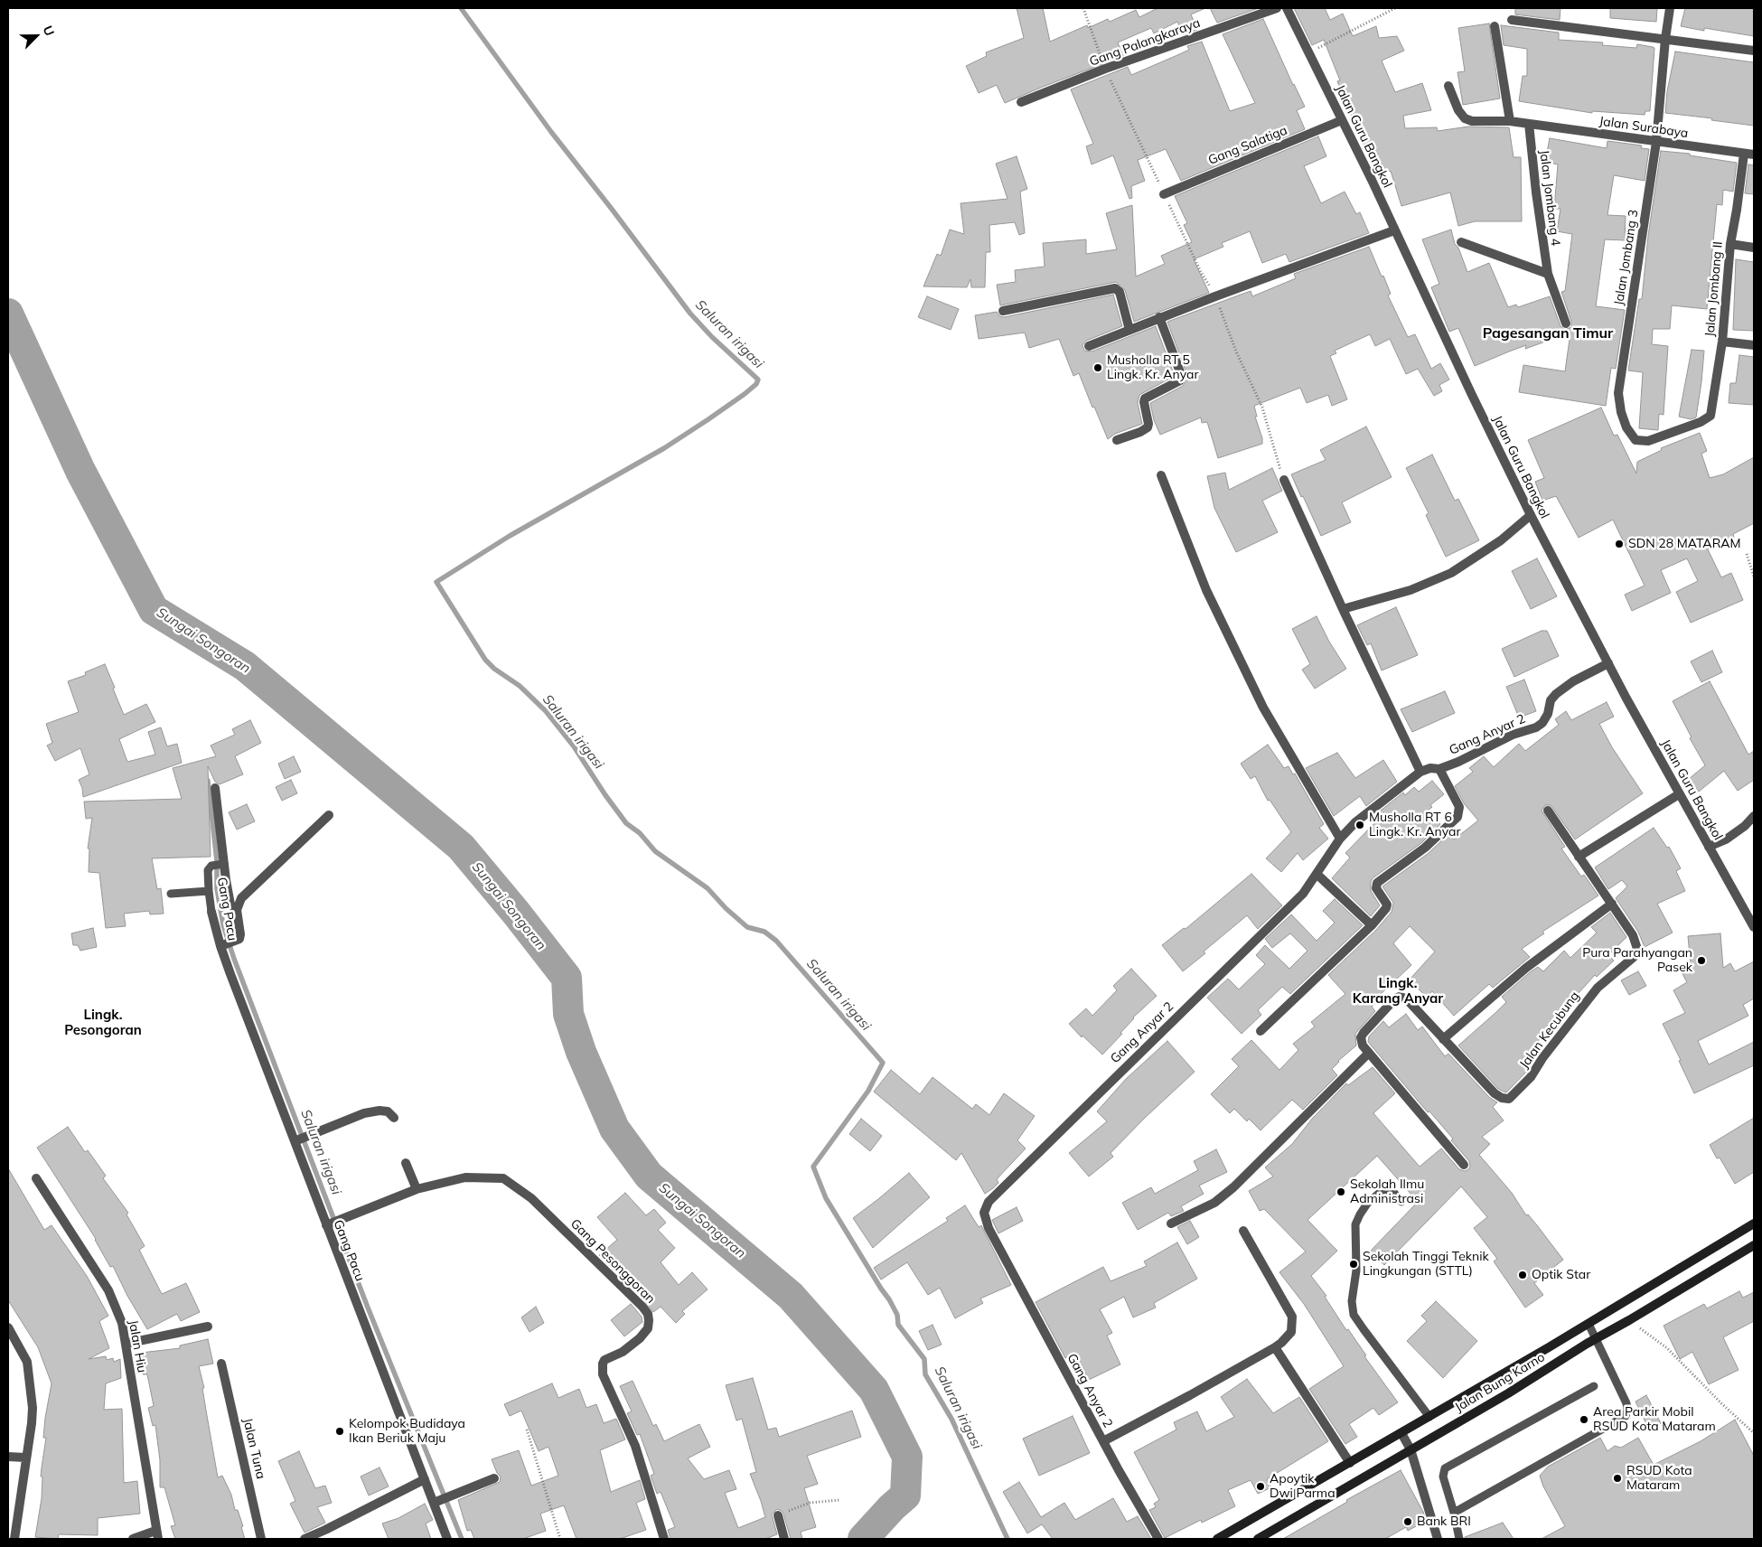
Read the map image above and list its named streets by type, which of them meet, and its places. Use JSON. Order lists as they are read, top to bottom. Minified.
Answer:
{"streets":{"main road":["Jalan Bung Karno"],"street":["Gang Palangkaraya","Jalan Surabaya","Jalan Guru Bangkol","Gang Salatiga","Jalan Jombang 4","Jalan Jombang 3","Jalan Jombang II","Gang Anyar 2","Gang Pacu","Jalan Kecubung","Gang Pesonggoran","Jalan Hiu","Jalan Tuna"]},"crossings":[["Jalan Surabaya","Jalan Jombang 4"],["Jalan Surabaya","Jalan Jombang 3"],["Jalan Surabaya","Jalan Jombang II"],["Jalan Guru Bangkol","Gang Salatiga"],["Jalan Guru Bangkol","Gang Anyar 2"],["Jalan Jombang 3","Jalan Jombang II"],["Gang Pacu","Gang Pesonggoran"]],"districts":["Pagesangan Timur","Lingk. Karang Anyar","Lingk. Pesongoran"],"water":["Saluran irigasi","Sungai Songoran"],"places":["Musholla RT 5 Lingk. Kr. Anyar","SDN 28 MATARAM","Musholla RT 6 Lingk. Kr. Anyar","Pura Parahyangan Pasek","Sekolah Ilmu Administrasi","Sekolah Tinggi Teknik Lingkungan (STTL)","Optik Star","Area Parkir Mobil RSUD Kota Mataram","Kelompok Budidaya Ikan Beriuk Maju","RSUD Kota Mataram","Apoytik Dwi Parma","Bank BRI"],"north":"top right"}
